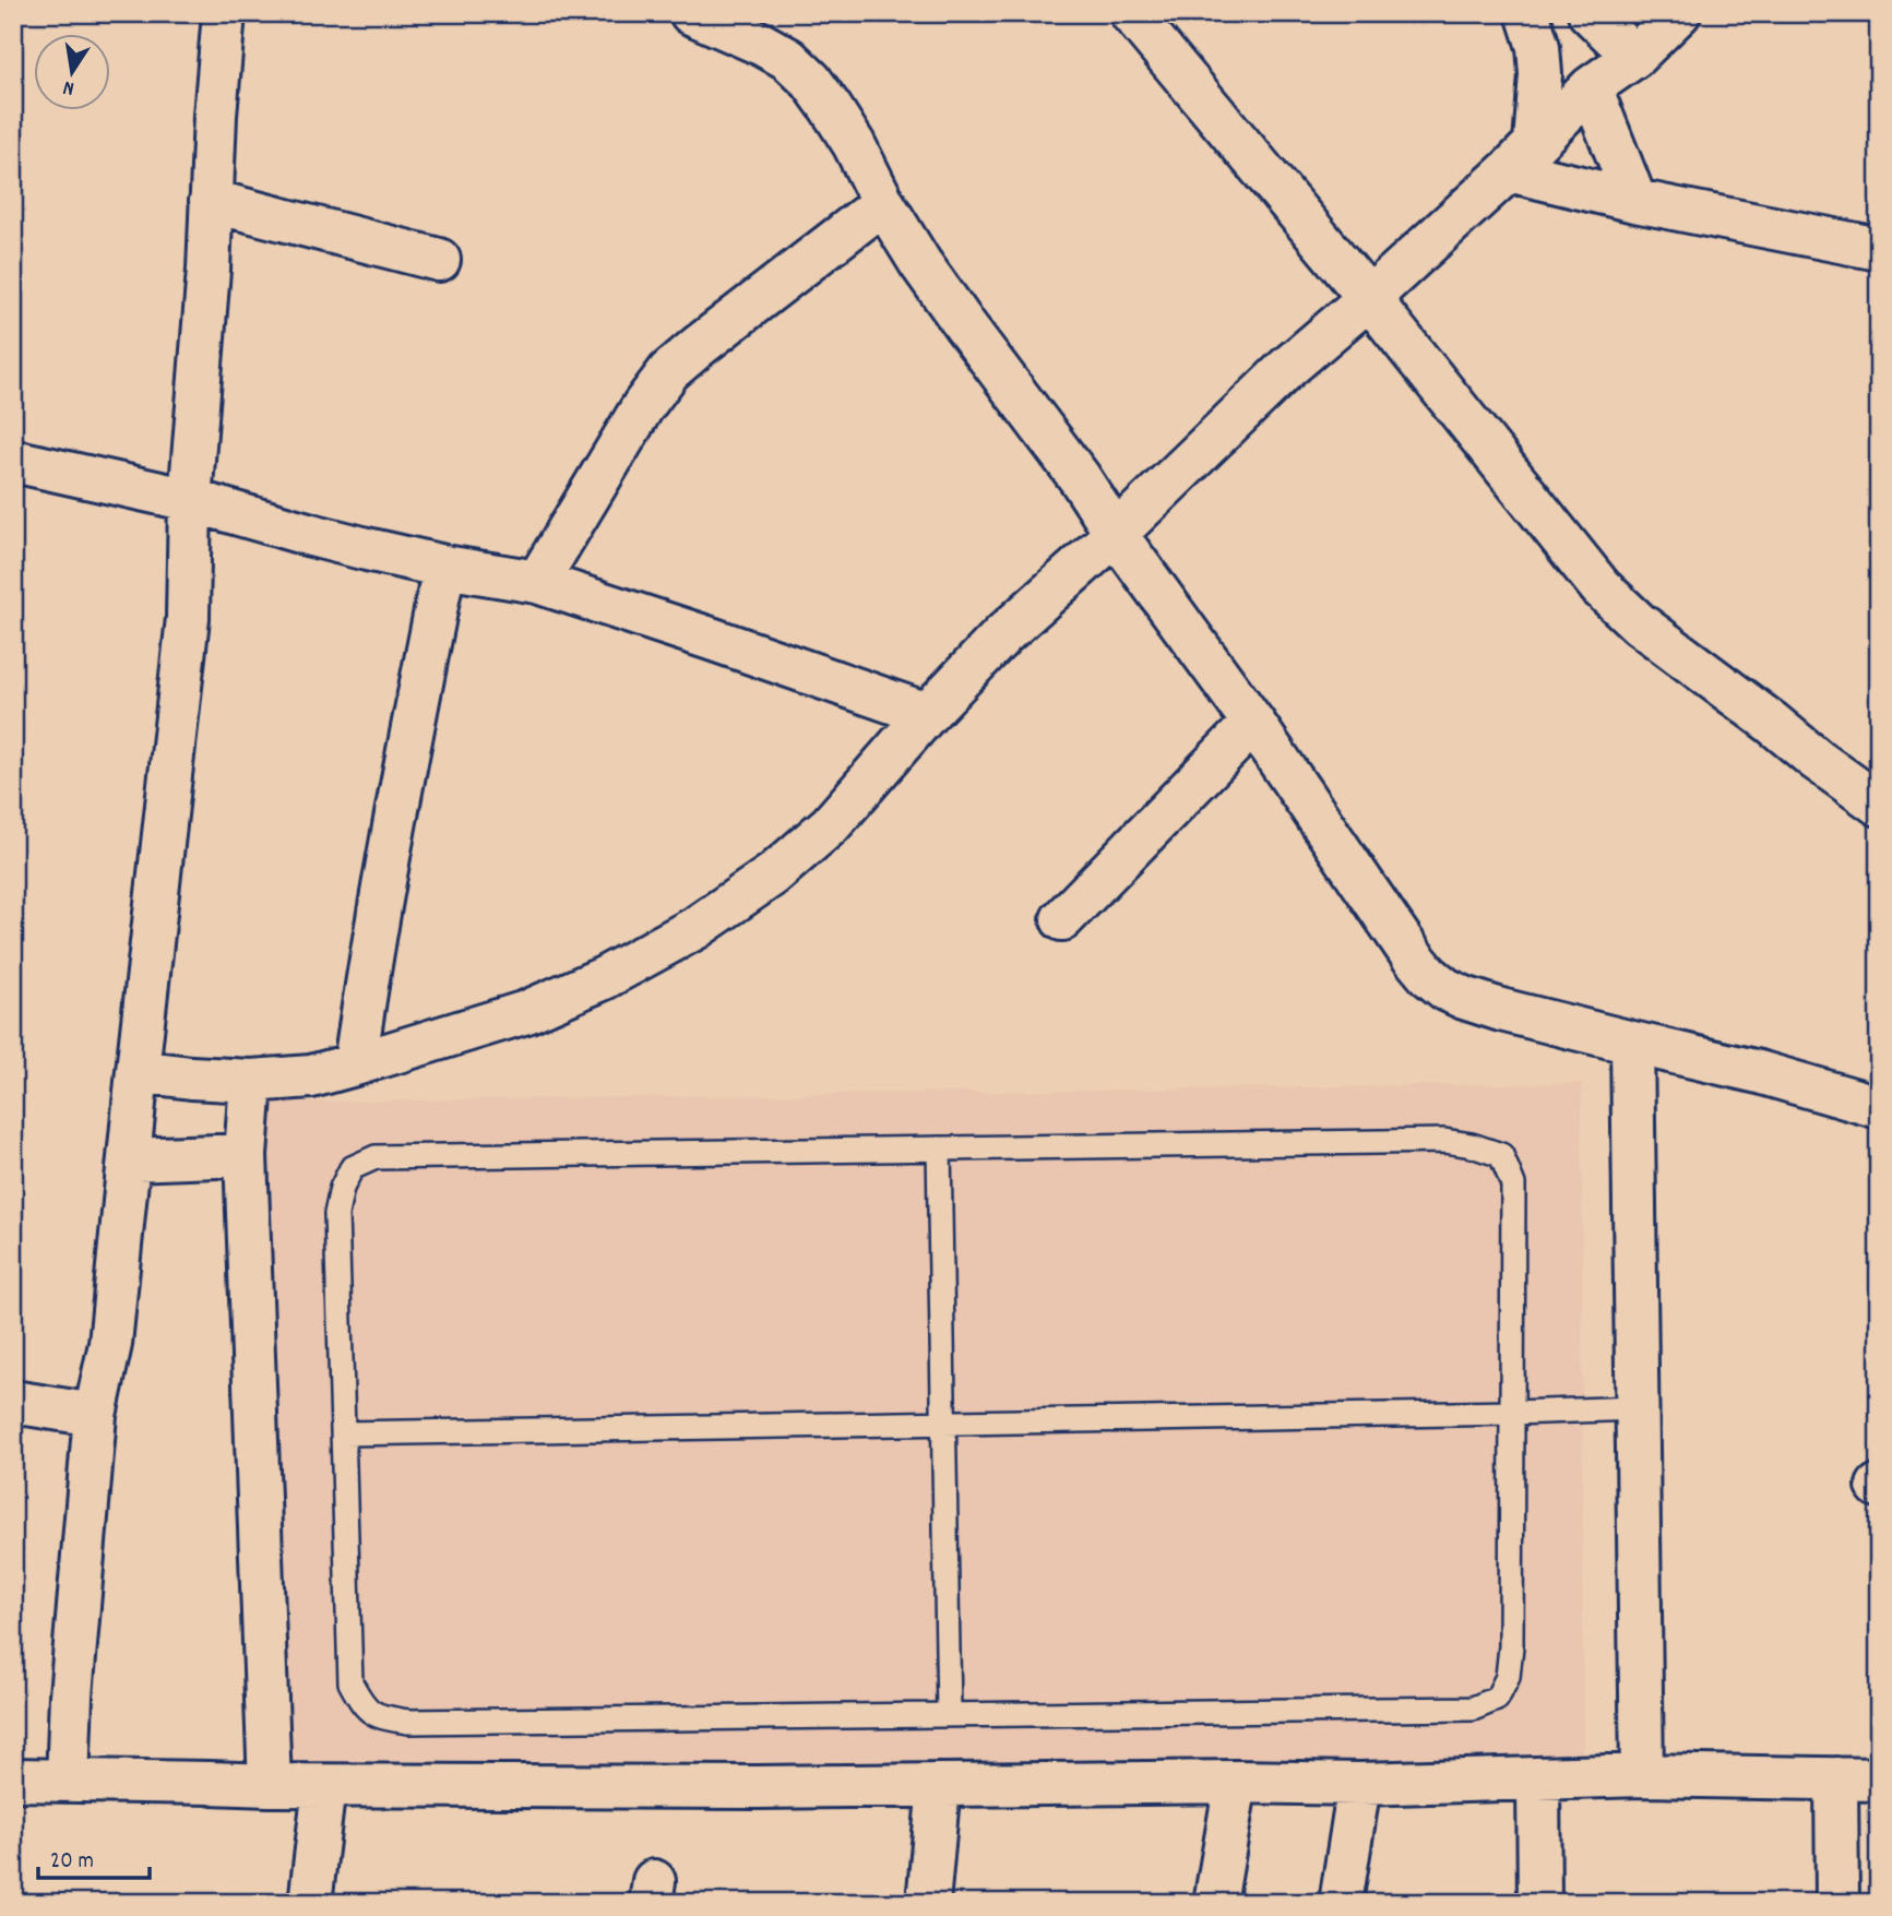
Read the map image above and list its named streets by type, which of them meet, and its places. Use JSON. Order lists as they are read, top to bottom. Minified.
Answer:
{"scale_bar":"20 m","north":"bottom"}
